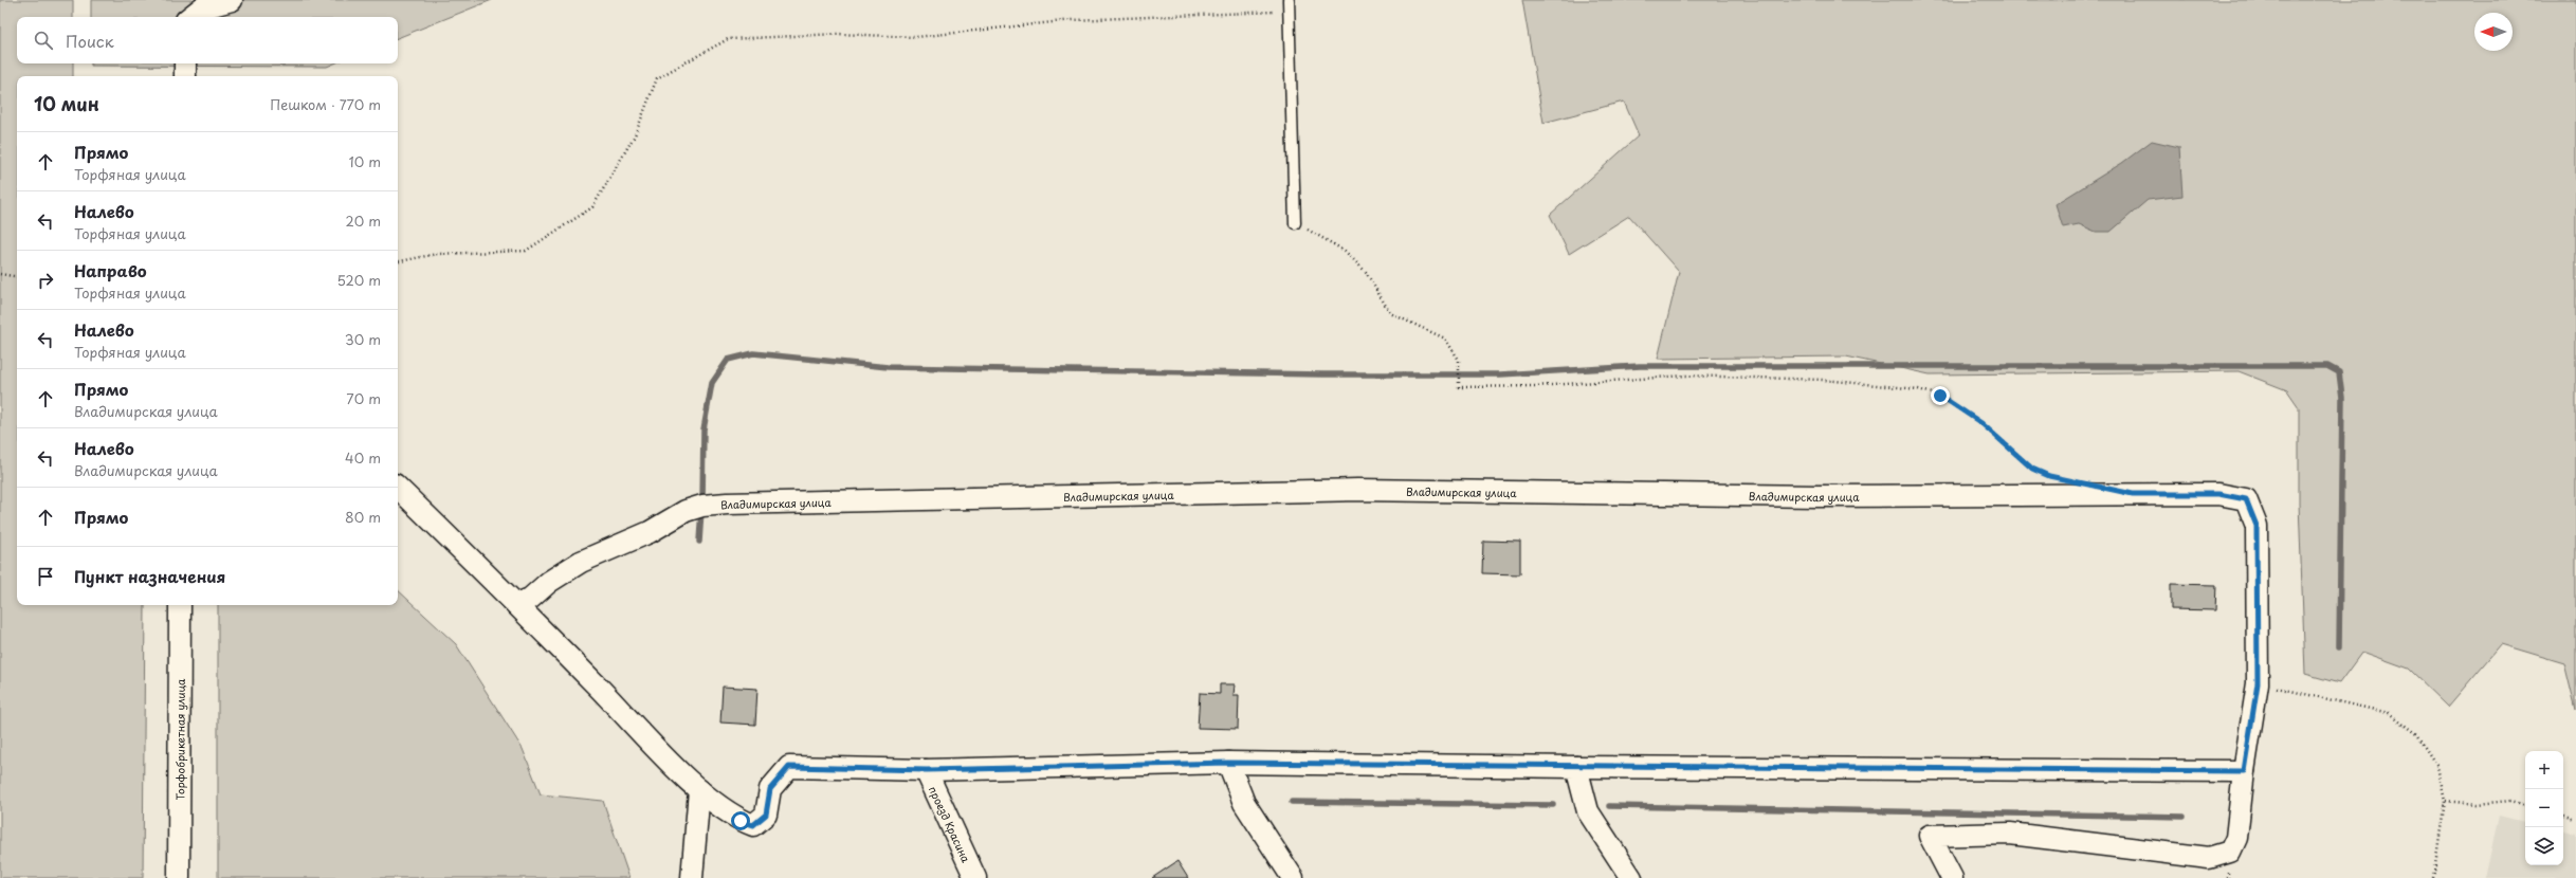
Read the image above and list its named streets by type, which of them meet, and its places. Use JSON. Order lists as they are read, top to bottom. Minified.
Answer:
{"streets":{"street":["Владимирская улица","Торфобрикетная улица","проезд Красина"]},"north":"left","page":{"search":"Поиск","heading":["10 мин","Пешком · 770 m"],"list":[["Прямо","Торфяная улица","10 m"],["Налево","Торфяная улица","20 m"],["Направо","Торфяная улица","520 m"],["Налево","Торфяная улица","30 m"],["Прямо","Владимирская улица","70 m"],["Налево","Владимирская улица","40 m"],["Прямо","80 m"],"Пункт назначения"],"map_buttons":["+","−"]}}
